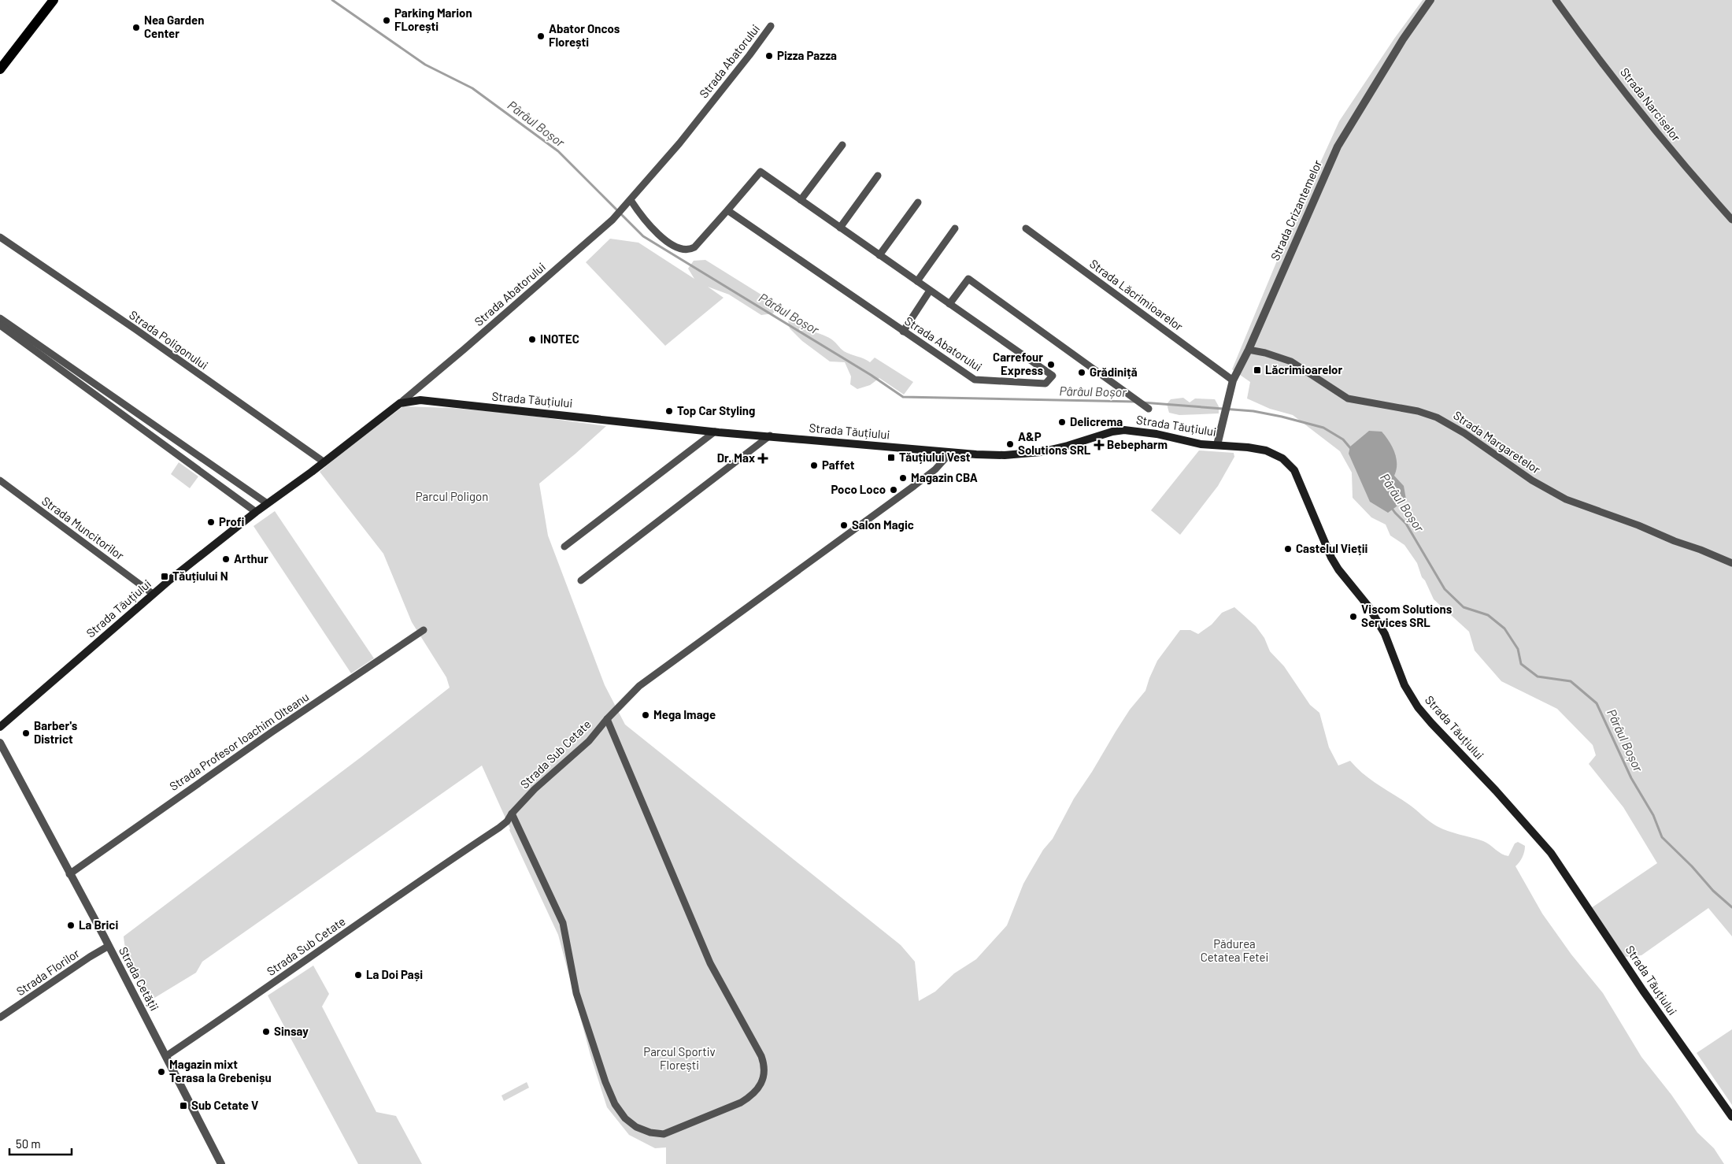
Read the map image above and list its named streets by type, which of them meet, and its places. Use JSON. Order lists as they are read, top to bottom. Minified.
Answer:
{"streets":{"main road":["Strada Tăuțiului"],"street":["Strada Abatorului","Strada Narciselor","Strada Crizantemelor","Strada Lăcrimioarelor","Strada Poligonului","Strada Margaretelor","Strada Muncitorilor","Strada Profesor Ioachim Olteanu","Strada Sub Cetate","Strada Florilor","Strada Cetății"]},"crossings":[["Strada Abatorului","Strada Tăuțiului"],["Strada Crizantemelor","Strada Lăcrimioarelor"],["Strada Crizantemelor","Strada Tăuțiului"],["Strada Crizantemelor","Strada Margaretelor"],["Strada Poligonului","Strada Tăuțiului"],["Strada Tăuțiului","Strada Muncitorilor"],["Strada Tăuțiului","Strada Sub Cetate"],["Strada Profesor Ioachim Olteanu","Strada Cetății"],["Strada Sub Cetate","Strada Cetății"],["Strada Florilor","Strada Cetății"]],"water":["Pârâul Boșor"],"parks":["Parcul Poligon","Pădurea Cetatea Fetei","Parcul Sportiv Florești"],"places":{"other":["Parking Marion FLorești","Nea Garden Center","Abator Oncos Florești","Pizza Pazza","INOTEC","Carrefour Express","Grădiniță","Top Car Styling","Delicrema","A&P Solutions SRL","Paffet","Magazin CBA","Poco Loco","Profi","Salon Magic","Castelul Vieții","Arthur","Viscom Solutions Services SRL","Mega Image","Barber's District","La Brici","La Doi Pași","Sinsay","Magazin mixt Terasa la Grebenișu"],"transit":["Lăcrimioarelor","Tăuțiului Vest","Tăuțiului N","Sub Cetate V"],"health":["Bebepharm","Dr. Max"]},"scale_bar":"50 m"}
